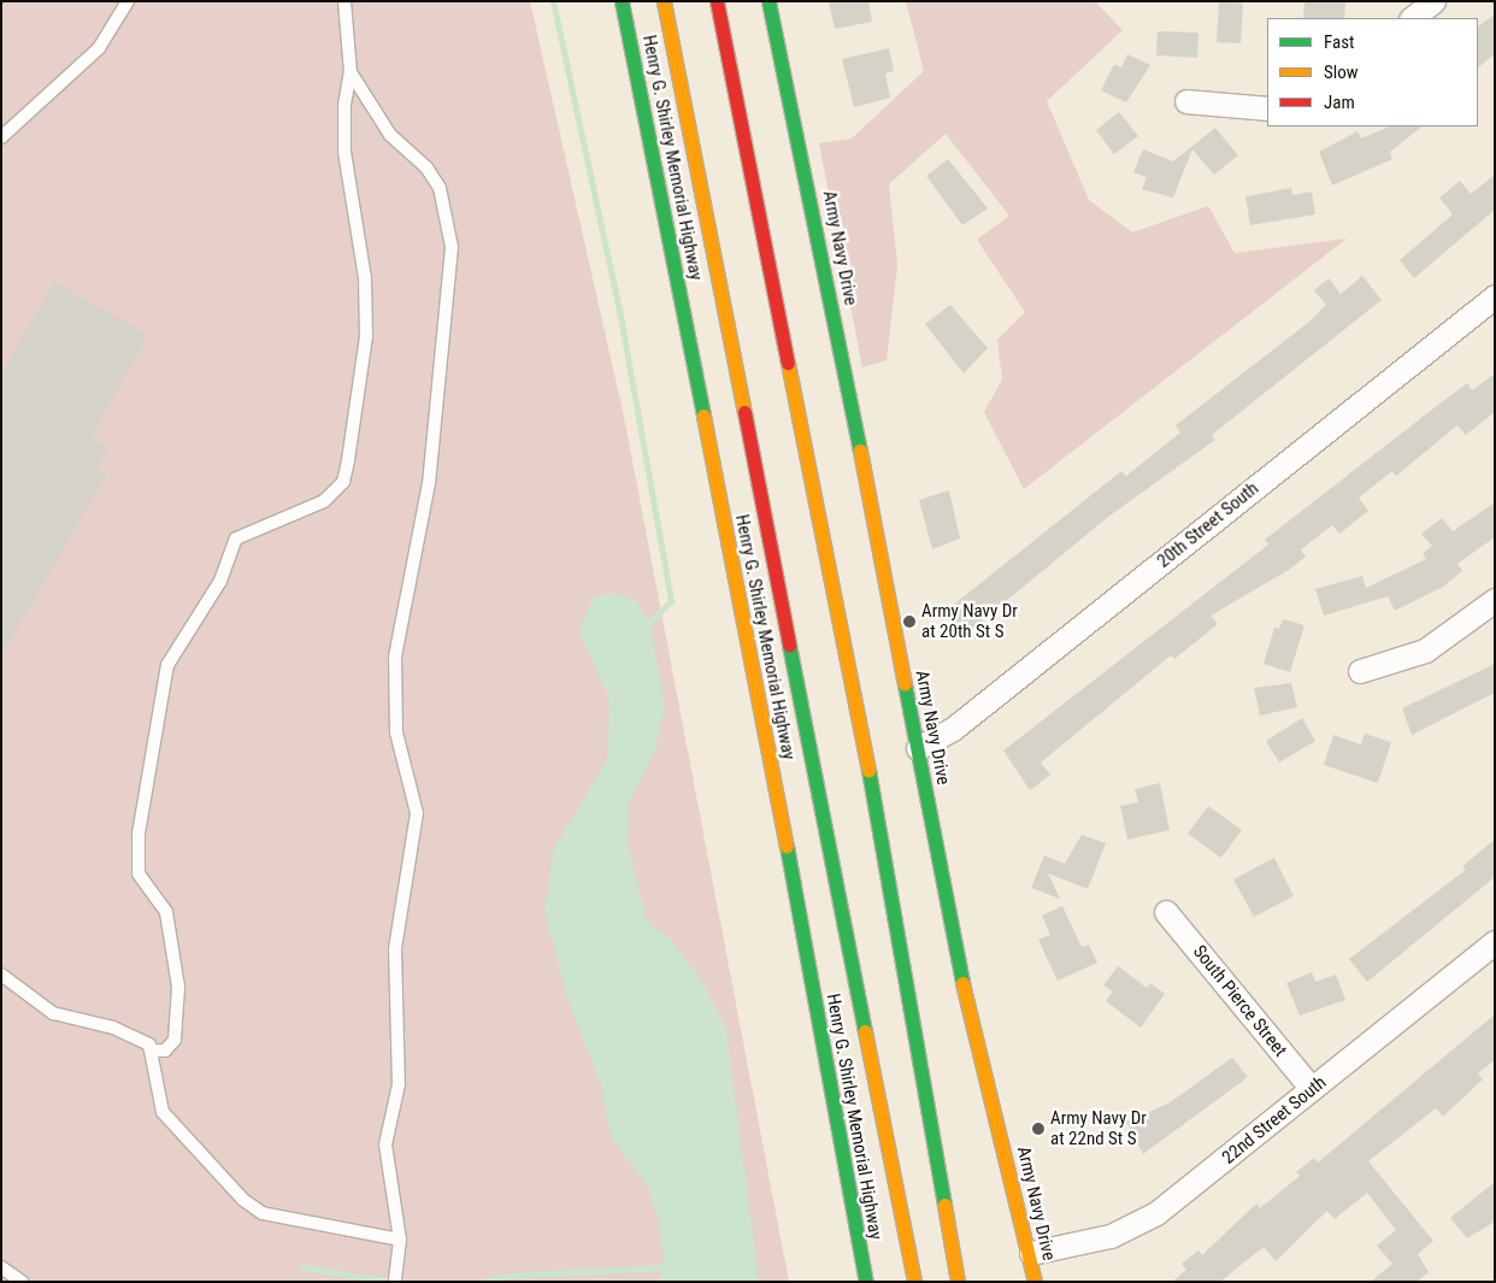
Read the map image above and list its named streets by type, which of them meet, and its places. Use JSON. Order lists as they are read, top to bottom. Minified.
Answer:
{"streets":{"main road":["Henry G. Shirley Memorial Highway","Army Navy Drive"],"street":["20th Street South","South Pierce Street","22nd Street South"]},"crossings":[["Army Navy Drive","20th Street South"],["Army Navy Drive","22nd Street South"],["South Pierce Street","22nd Street South"]],"places":["Army Navy Dr at 20th St S","Army Navy Dr at 22nd St S"],"legend":["Fast","Slow","Jam"]}
